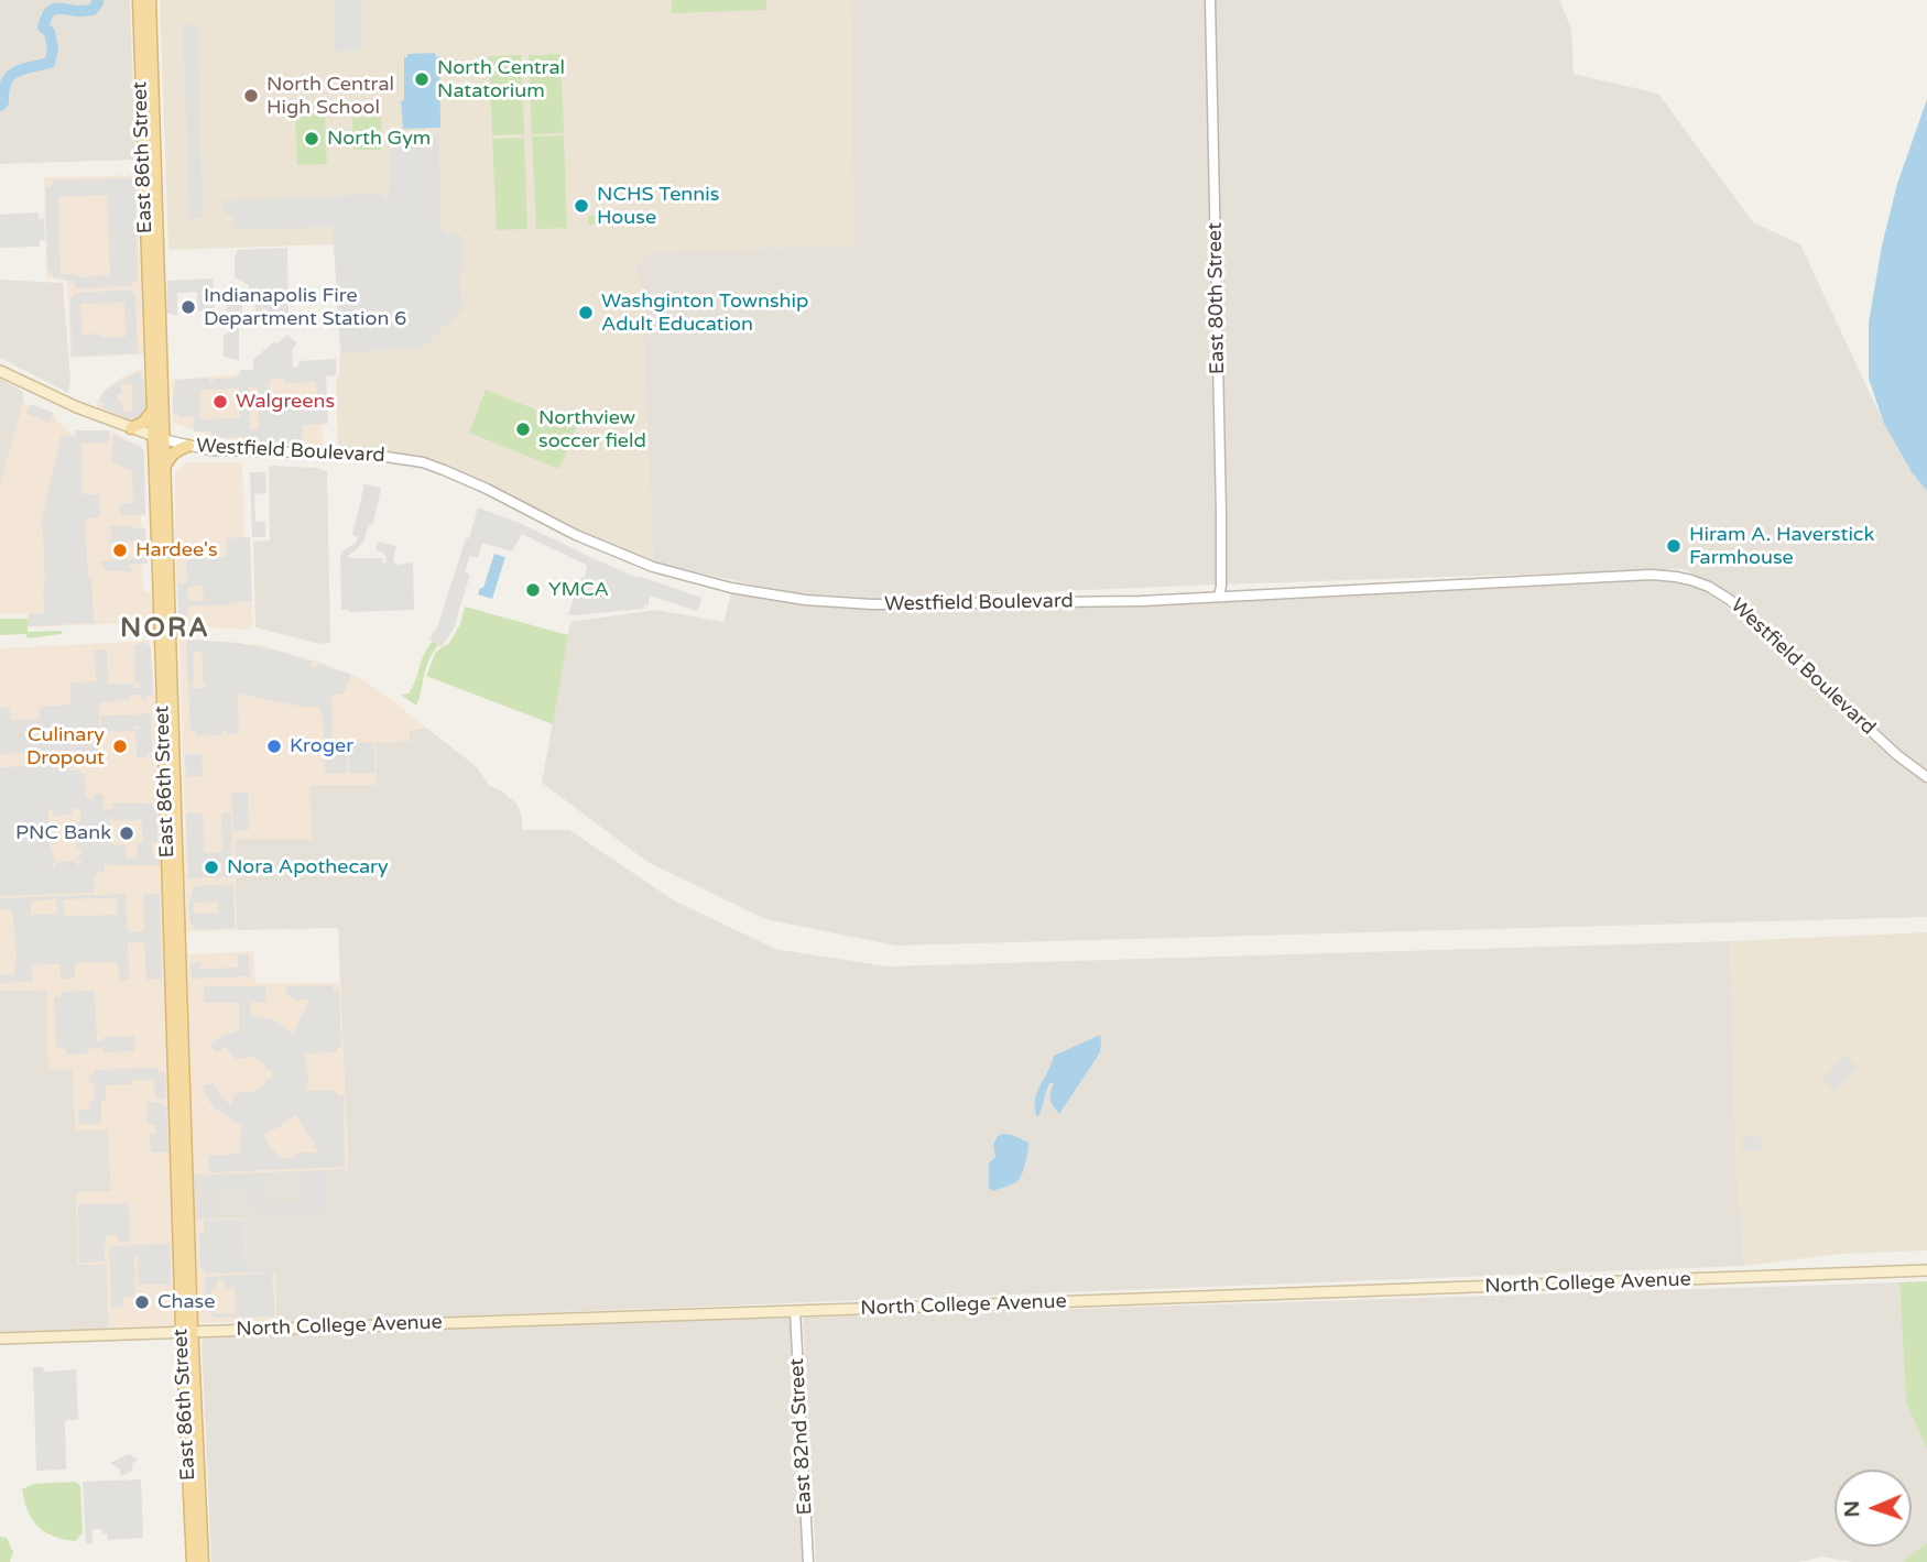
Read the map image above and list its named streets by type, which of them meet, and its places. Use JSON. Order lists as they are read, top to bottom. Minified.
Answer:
{"streets":{"main road":["East 86th Street","Westfield Boulevard","North College Avenue"],"street":["East 80th Street","East 82nd Street"]},"crossings":[["East 86th Street","Westfield Boulevard"],["East 86th Street","North College Avenue"],["East 80th Street","Westfield Boulevard"],["North College Avenue","East 82nd Street"]],"districts":["NORA"],"places":["North Central Natatorium","North Central High School","North Gym","NCHS Tennis House","Indianapolis Fire Department Station 6","Washginton Township Adult Education","Walgreens","Northview soccer field","Hiram A. Haverstick Farmhouse","Hardee's","YMCA","Culinary Dropout","Kroger","PNC Bank","Nora Apothecary","Chase"],"north":"left"}
